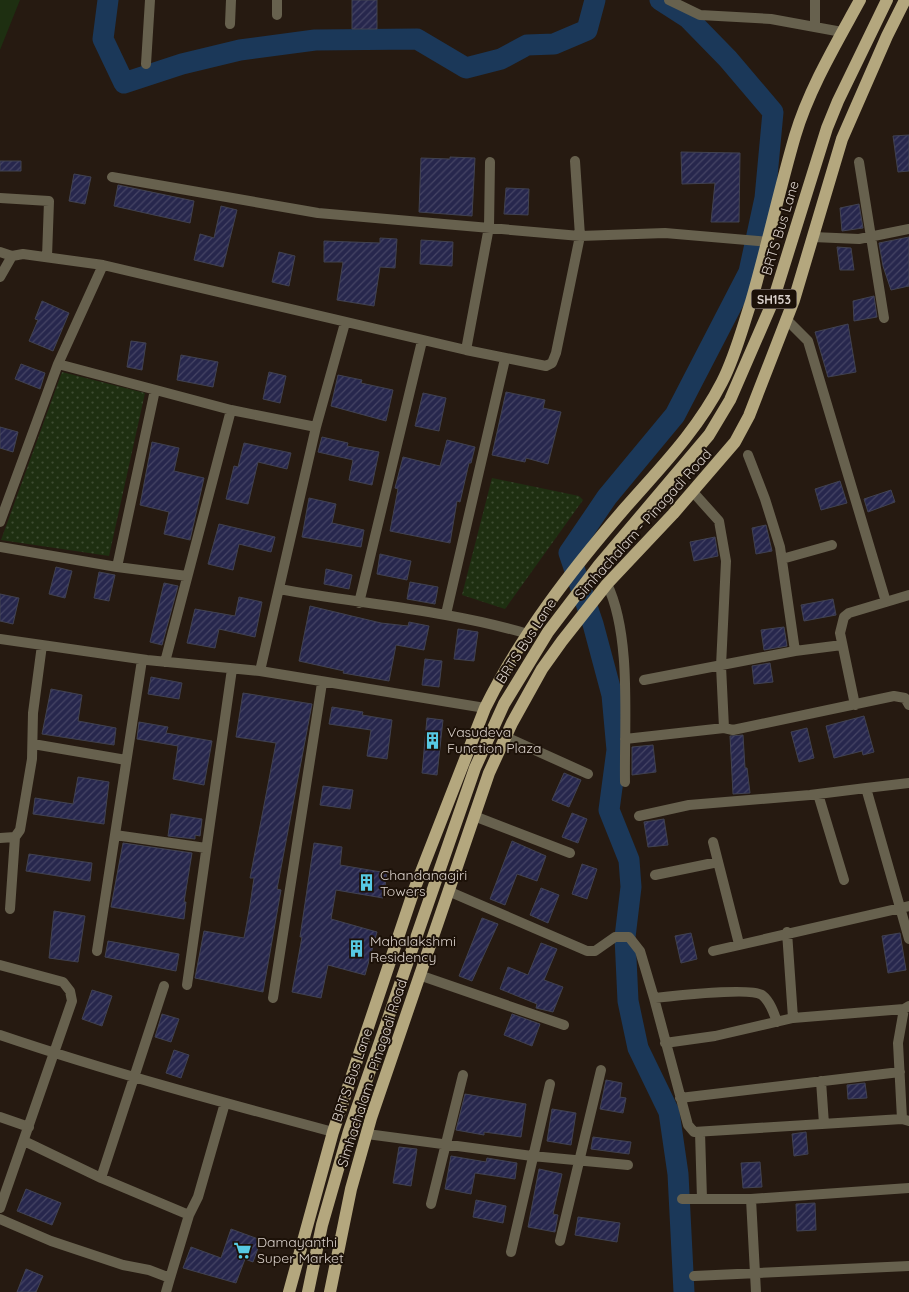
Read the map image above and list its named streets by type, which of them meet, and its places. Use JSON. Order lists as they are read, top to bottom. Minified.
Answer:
{"streets":{"main road":["BRTS Bus Lane","SH153","Simhachalam - Pinagadi Road"]},"places":{"building":["Vasudeva Function Plaza","Chandanagiri Towers","Mahalakshmi Residency"],"supermarket":["Damayanthi Super Market"]}}
